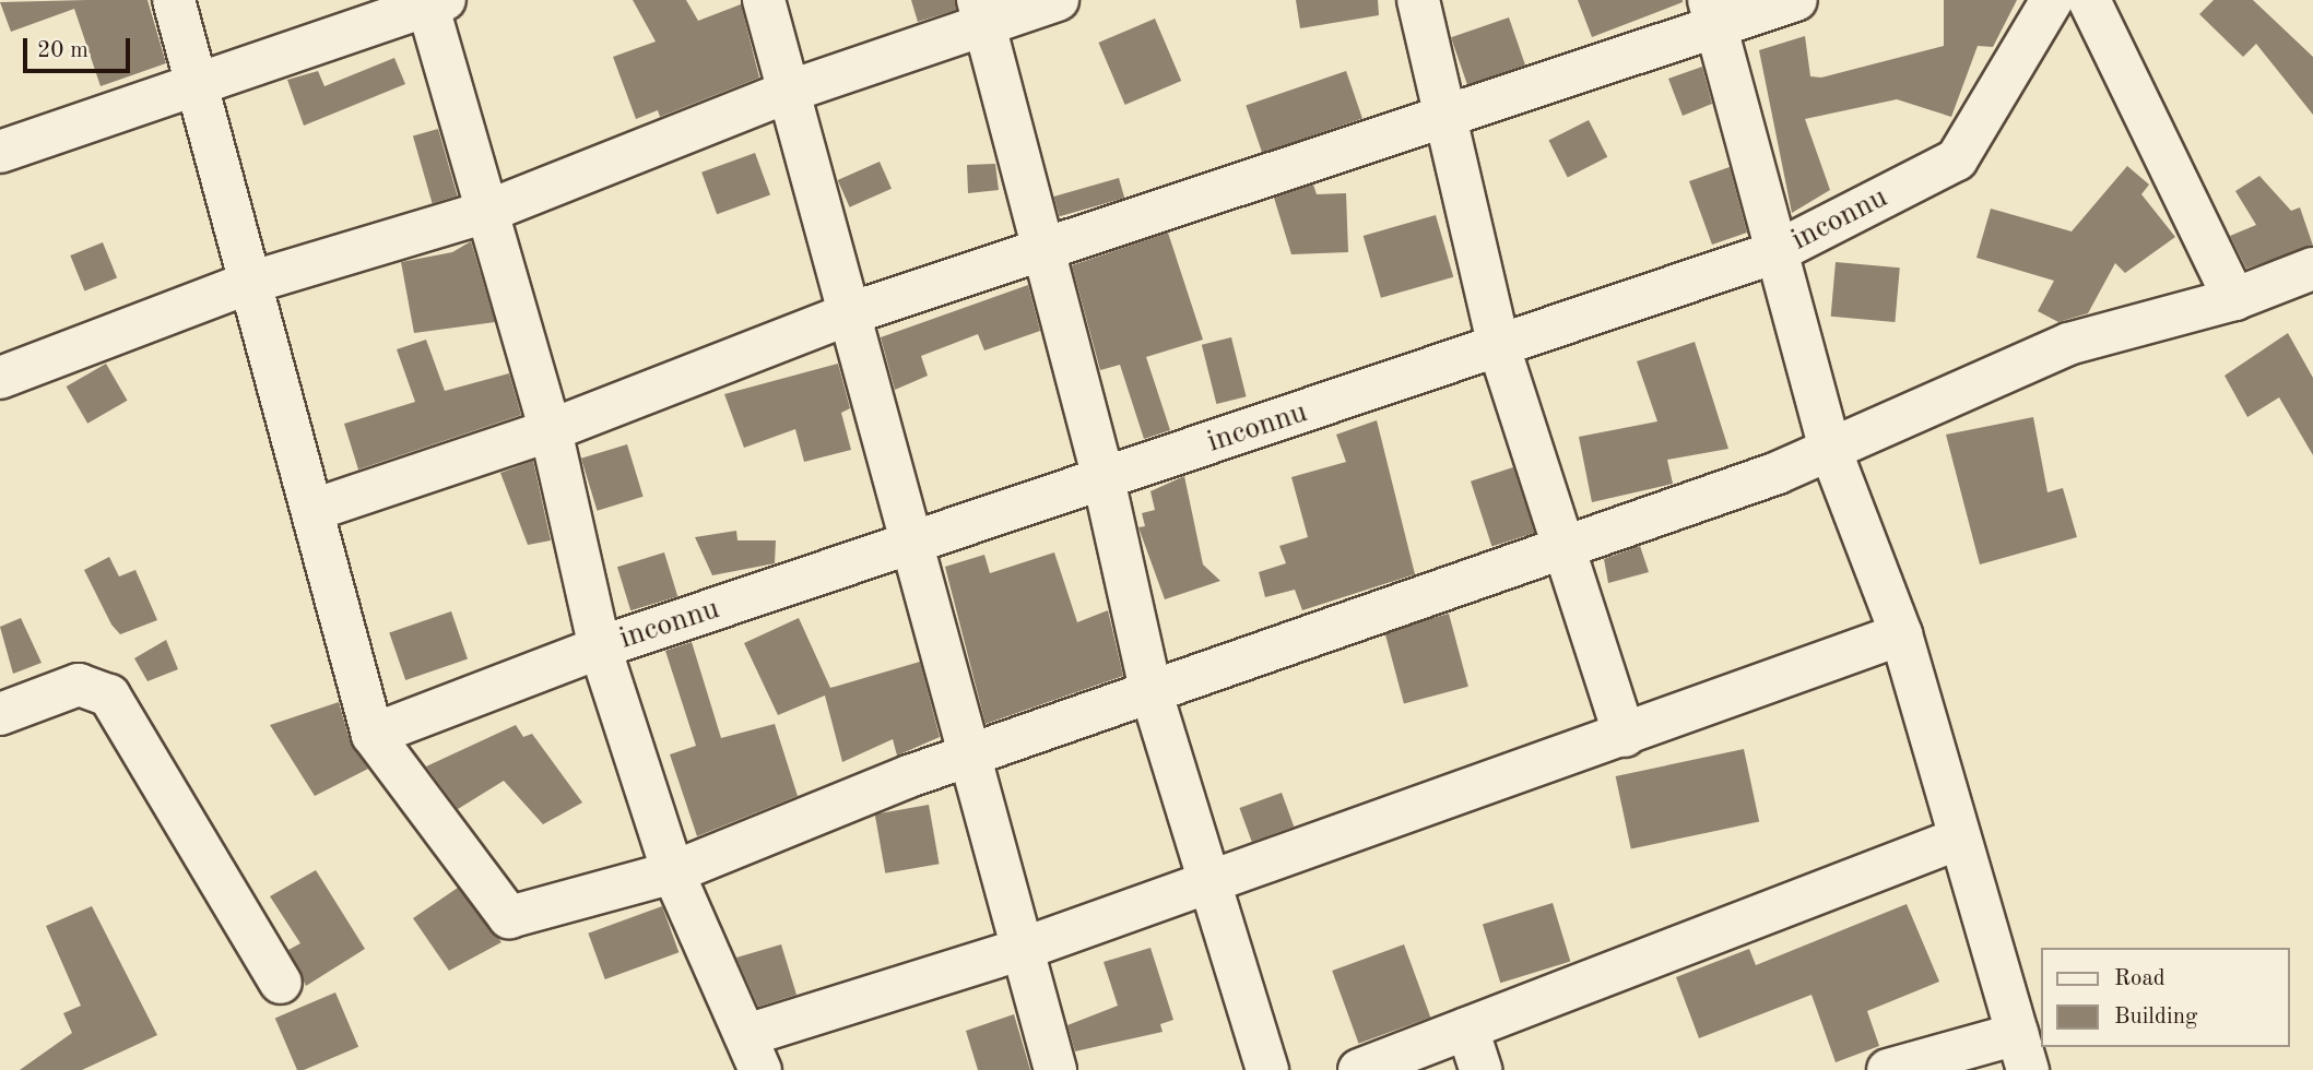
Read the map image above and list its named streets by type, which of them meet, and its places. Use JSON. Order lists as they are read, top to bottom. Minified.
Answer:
{"streets":{"street":["inconnu"]},"legend":["Road","Building"],"scale_bar":"20 m"}
